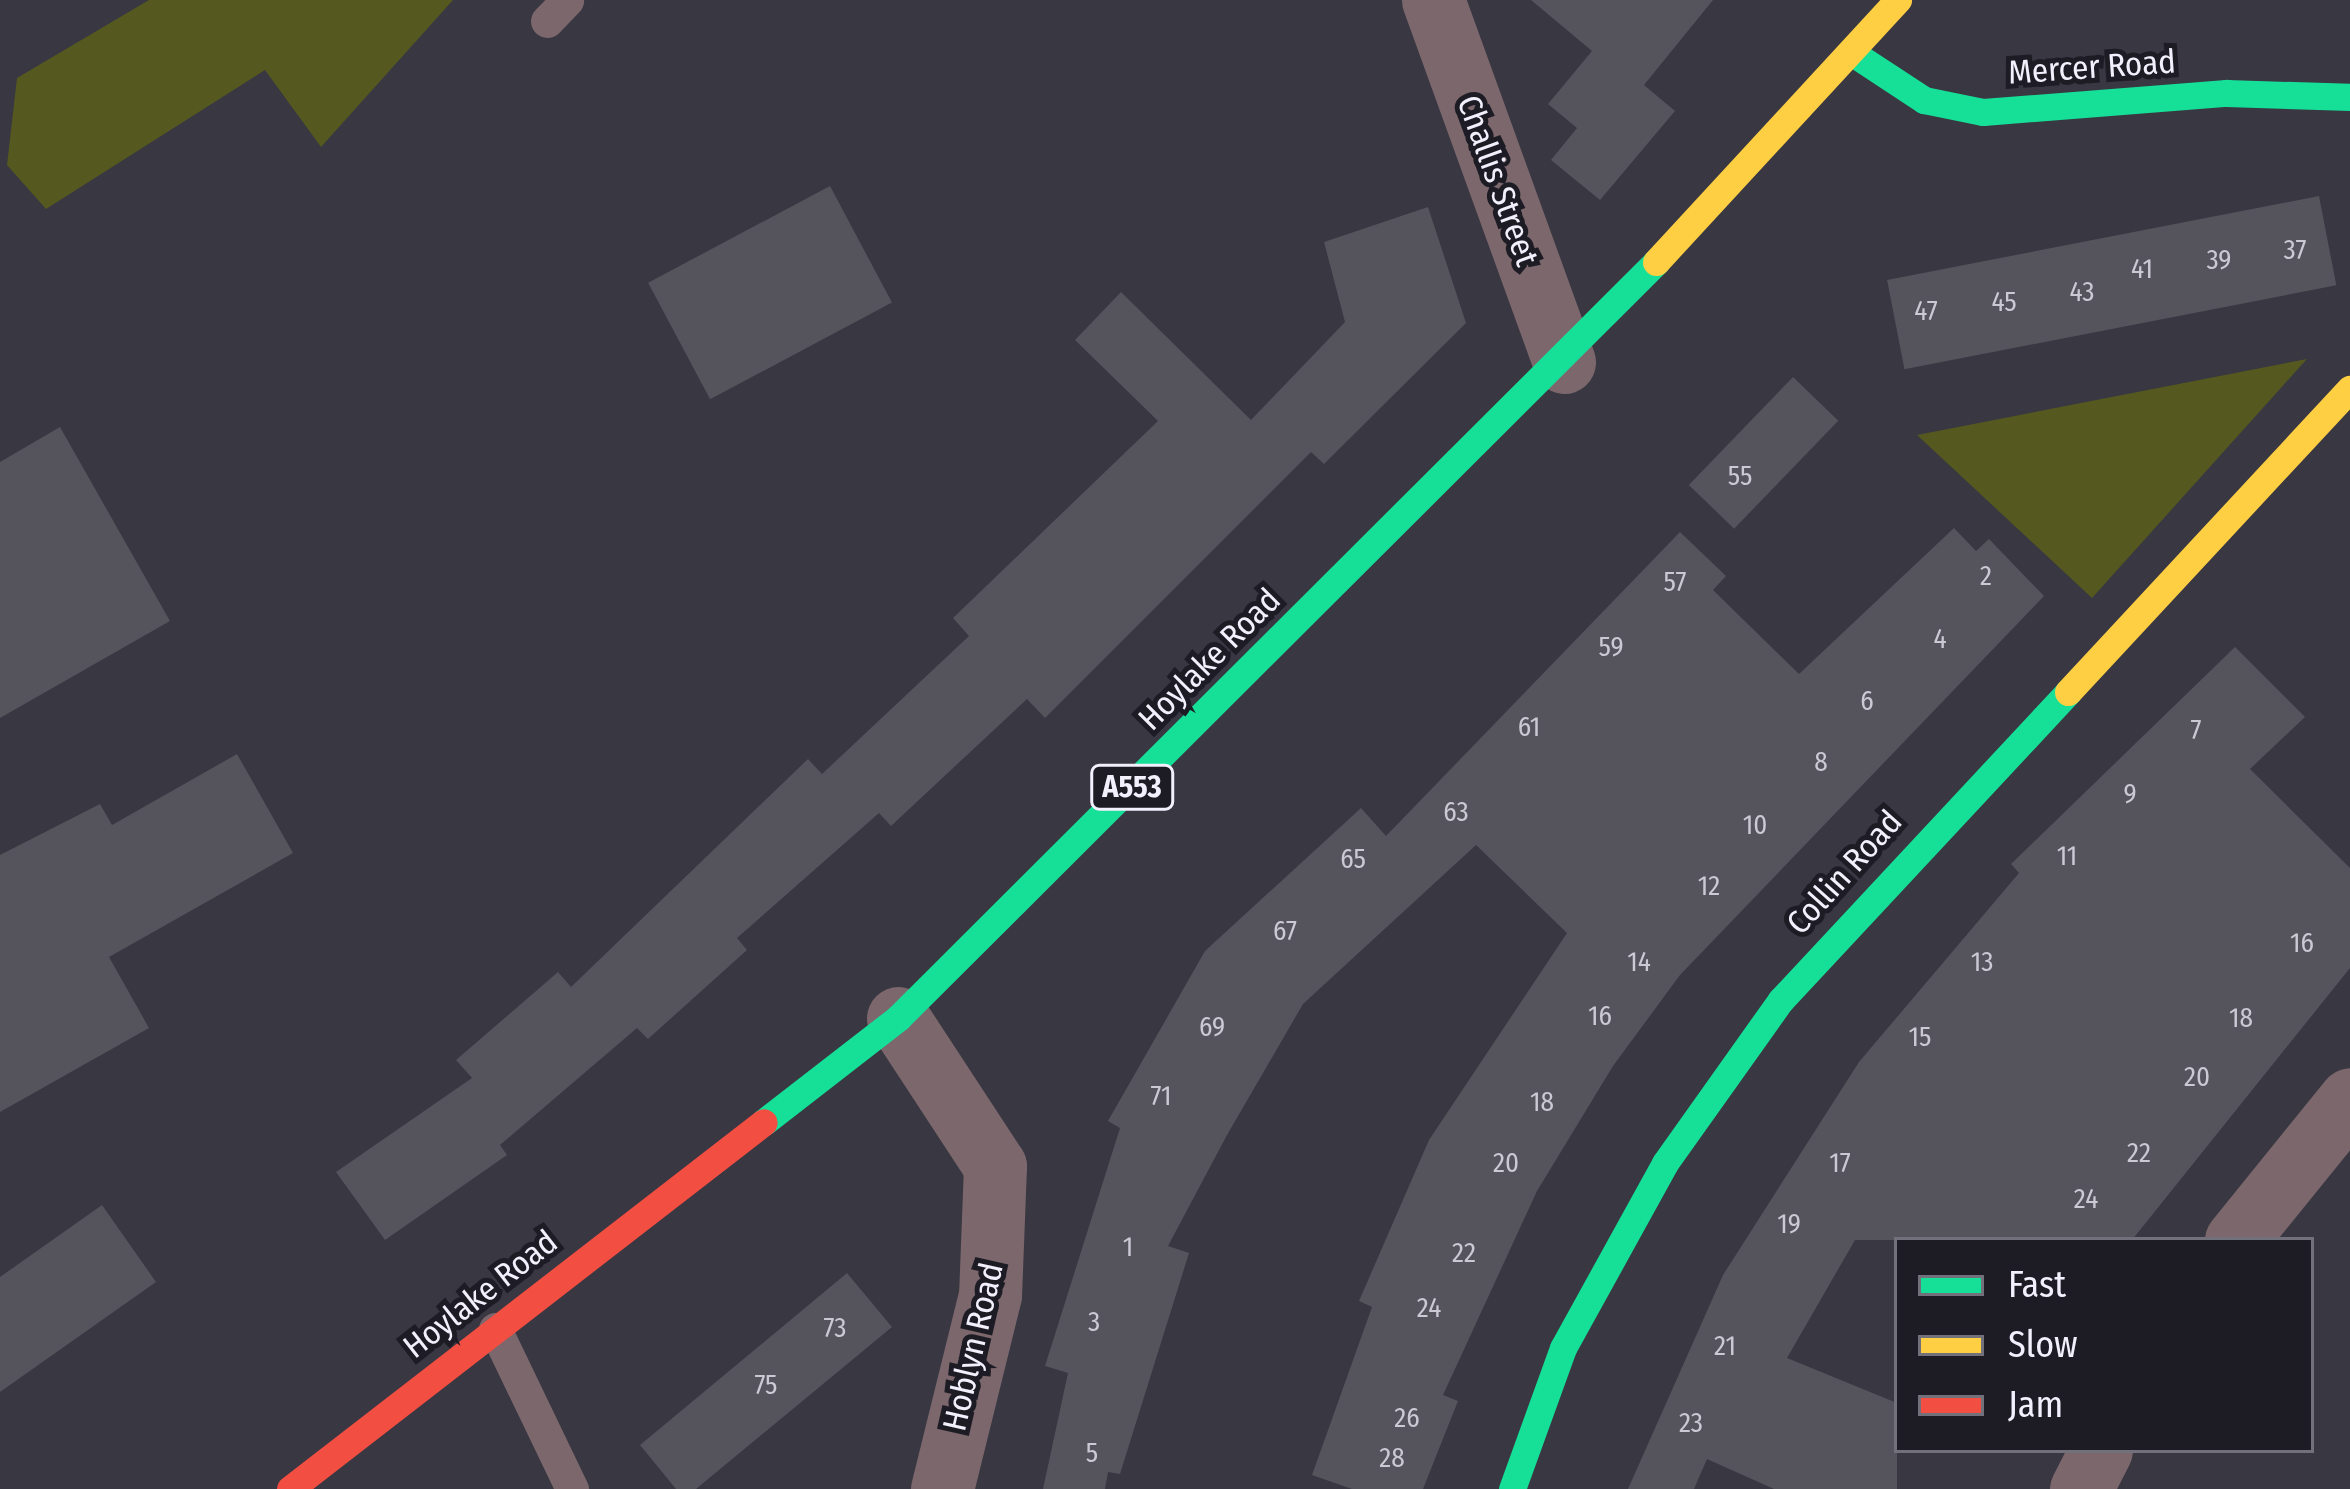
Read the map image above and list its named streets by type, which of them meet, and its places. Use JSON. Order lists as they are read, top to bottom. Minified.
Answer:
{"streets":{"main road":["Mercer Road","Hoylake Road","A553","Collin Road"],"street":["Challis Street","Hoblyn Road"]},"crossings":[["Mercer Road","Hoylake Road"],["Challis Street","Hoylake Road"],["Hoylake Road","Hoblyn Road"]],"house_numbers":["37","39","41","43","45","47","55","2","57","4","59","6","61","7","8","9","63","10","11","65","12","67","16","14","13","16","18","69","15","20","71","18","22","20","17","24","19","1","22","24","3","73","21","75","26","23","5","28"],"legend":["Fast","Slow","Jam"]}
